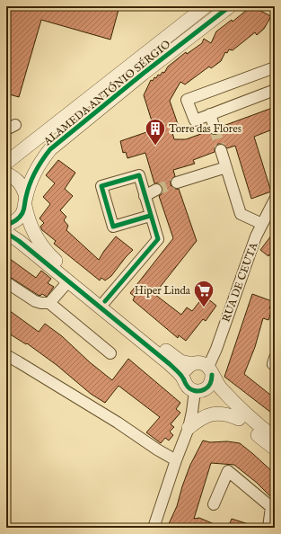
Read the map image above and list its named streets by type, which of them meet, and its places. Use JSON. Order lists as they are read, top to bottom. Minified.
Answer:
{"streets":{"street":["ALAMEDA ANTÓNIO SÉRGIO","RUA DE CEUTA"]},"places":{"building":["Torre das Flores"],"supermarket":["Hiper Linda"]}}
